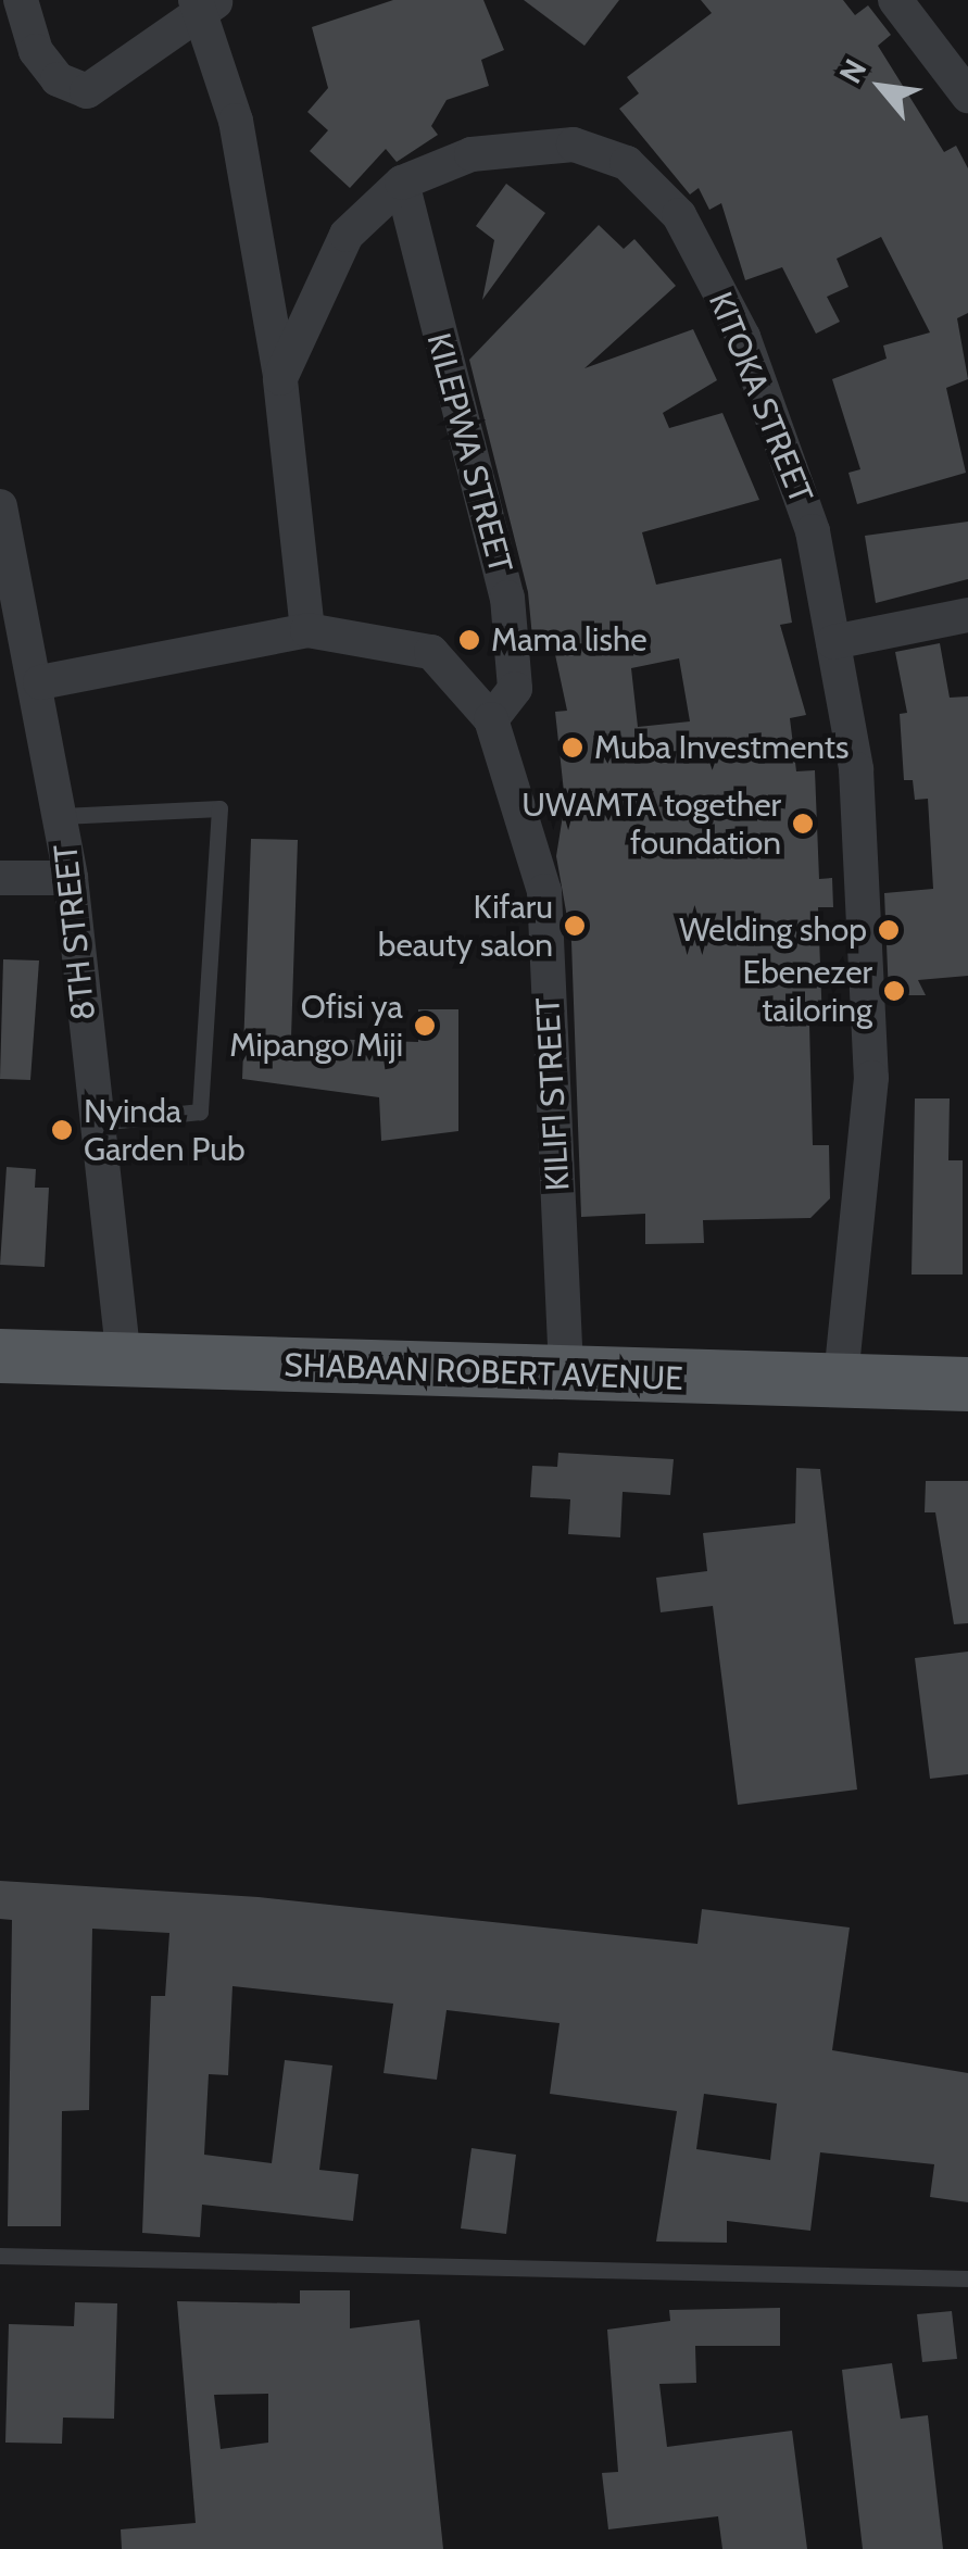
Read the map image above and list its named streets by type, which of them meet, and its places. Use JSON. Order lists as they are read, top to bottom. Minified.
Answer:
{"streets":{"main road":["SHABAAN ROBERT AVENUE"],"street":["KITOKA STREET","KILEPWA STREET","8TH STREET","KILIFI STREET"]},"crossings":[["KITOKA STREET","KILEPWA STREET"],["KITOKA STREET","SHABAAN ROBERT AVENUE"],["KILEPWA STREET","KILIFI STREET"],["8TH STREET","KILIFI STREET"],["8TH STREET","SHABAAN ROBERT AVENUE"],["KILIFI STREET","SHABAAN ROBERT AVENUE"]],"places":["Mama lishe","Muba Investments","UWAMTA together foundation","Kifaru beauty salon","Welding shop","Ebenezer tailoring","Ofisi ya Mipango Miji","Nyinda Garden Pub"],"north":"top left"}
